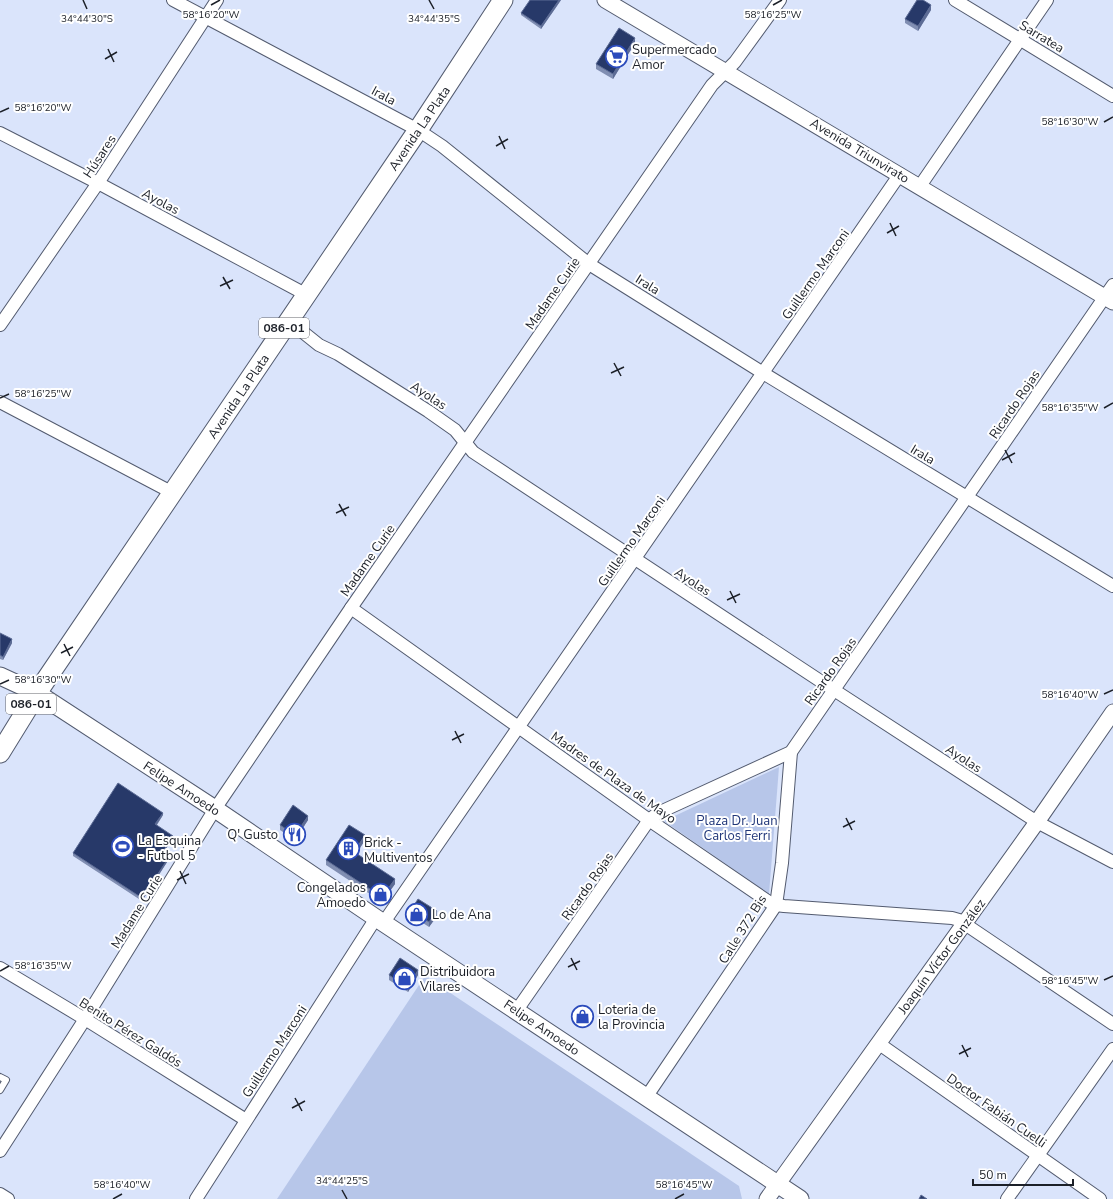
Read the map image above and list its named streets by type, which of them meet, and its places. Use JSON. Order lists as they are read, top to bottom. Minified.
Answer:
{"streets":{"main road":["Avenida La Plata","086-01","Felipe Amoedo"],"street":["Sarratea","Irala","Avenida Triunvirato","Húsares","Ayolas","Guillermo Marconi","Madame Curie","Ricardo Rojas","Madres de Plaza de Mayo","Calle 372 Bis","Joaquín Víctor González","Benito Pérez Galdós","Doctor Fabián Cuelli"]},"crossings":[["Irala","Avenida La Plata"],["Irala","Húsares"],["Irala","Guillermo Marconi"],["Irala","Madame Curie"],["Irala","Ricardo Rojas"],["Avenida La Plata","Ayolas"],["Avenida La Plata","Felipe Amoedo"],["Avenida Triunvirato","Guillermo Marconi"],["Avenida Triunvirato","Madame Curie"],["Avenida Triunvirato","Ricardo Rojas"],["Húsares","Ayolas"],["Ayolas","Guillermo Marconi"],["Ayolas","Madame Curie"],["Ayolas","Ricardo Rojas"],["Ayolas","Joaquín Víctor González"],["Guillermo Marconi","Madres de Plaza de Mayo"],["Guillermo Marconi","Felipe Amoedo"],["Guillermo Marconi","Benito Pérez Galdós"],["Madame Curie","Madres de Plaza de Mayo"],["Madame Curie","Felipe Amoedo"],["Madame Curie","Benito Pérez Galdós"],["Ricardo Rojas","Madres de Plaza de Mayo"],["Ricardo Rojas","Felipe Amoedo"],["Ricardo Rojas","Calle 372 Bis"],["Madres de Plaza de Mayo","Calle 372 Bis"],["Madres de Plaza de Mayo","Joaquín Víctor González"],["Felipe Amoedo","Calle 372 Bis"],["Felipe Amoedo","Joaquín Víctor González"],["Joaquín Víctor González","Doctor Fabián Cuelli"]],"parks":["Plaza Dr. Juan Carlos Ferri"],"places":{"supermarket":["Supermercado Amor"],"restaurant":["Q' Gusto"],"sports":["La Esquina - Futbol 5"],"building":["Brick - Multiventos"],"shop":["Congelados Amoedo","Lo de Ana","Distribuidora Vilares","Loteria de la Provincia"]},"scale_bar":"50 m","coordinates":["58°16'25\"W","58°16'20\"W","34°44'30\"S","34°44'35\"S","58°16'30\"W","58°16'35\"W","58°16'40\"W","58°16'45\"W","34°44'25\"S"]}
